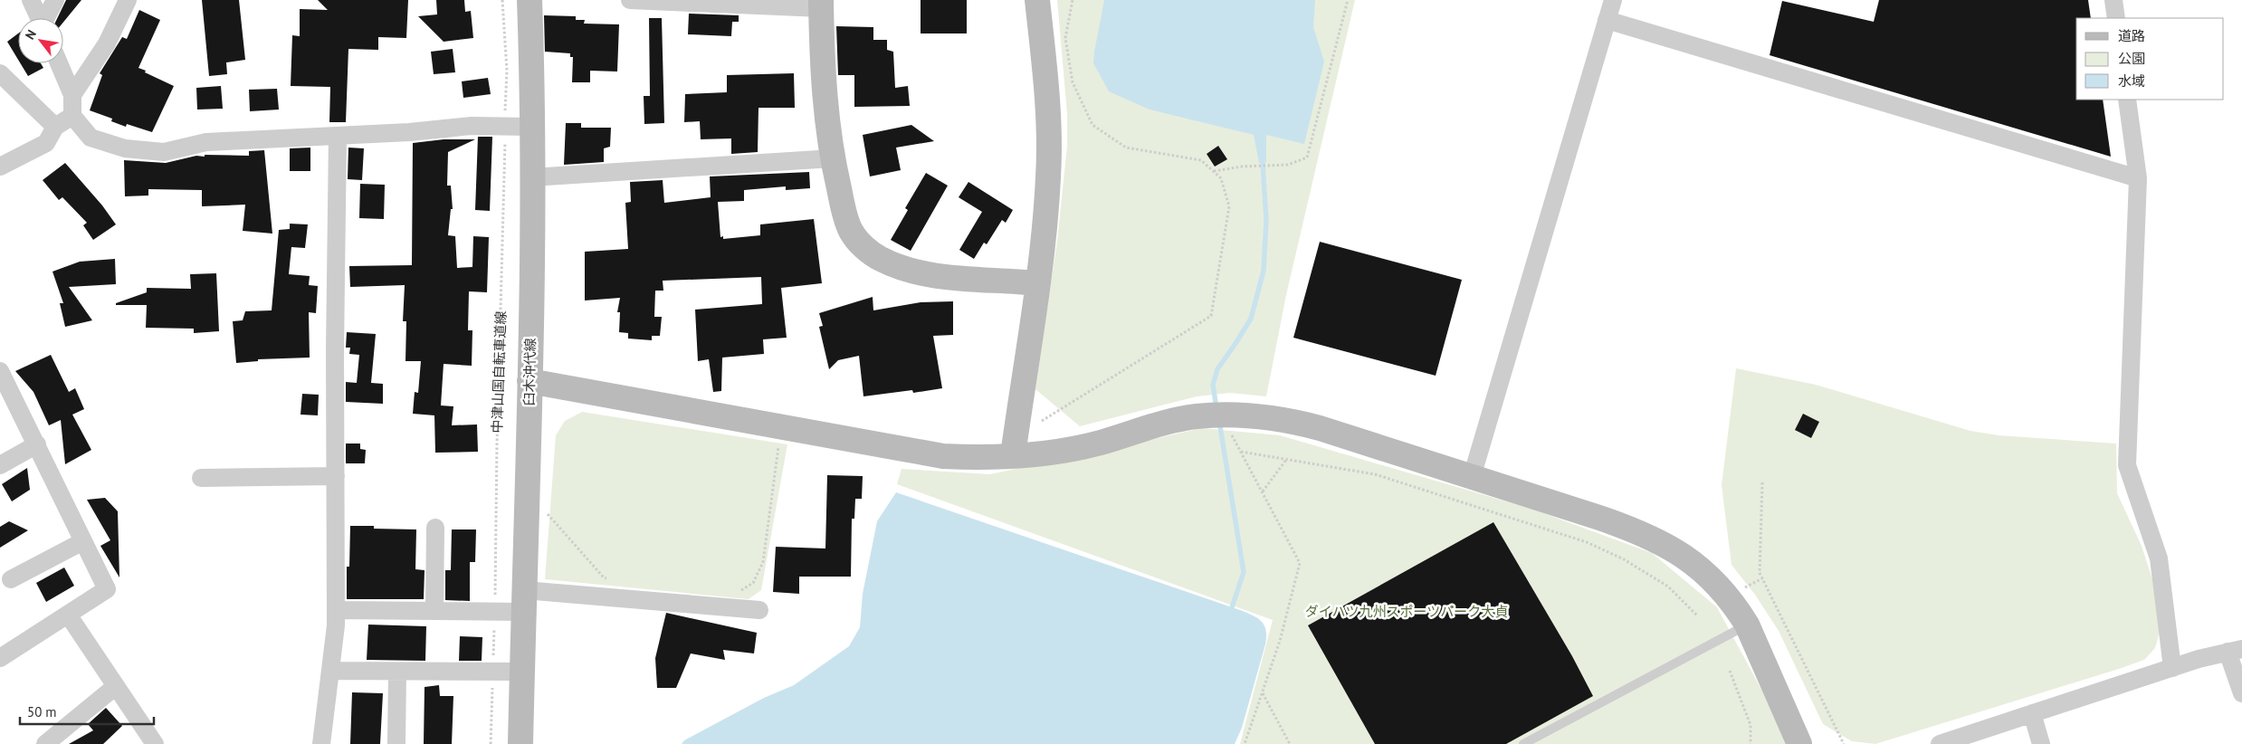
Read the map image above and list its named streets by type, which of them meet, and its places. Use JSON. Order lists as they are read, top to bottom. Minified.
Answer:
{"streets":{"street":["臼木沖代線"],"path":["中津山国自転車道線"]},"parks":["ダイハツ九州スポーツパーク大貞"],"legend":["道路","公園","水域"],"scale_bar":"50 m","north":"top left"}
